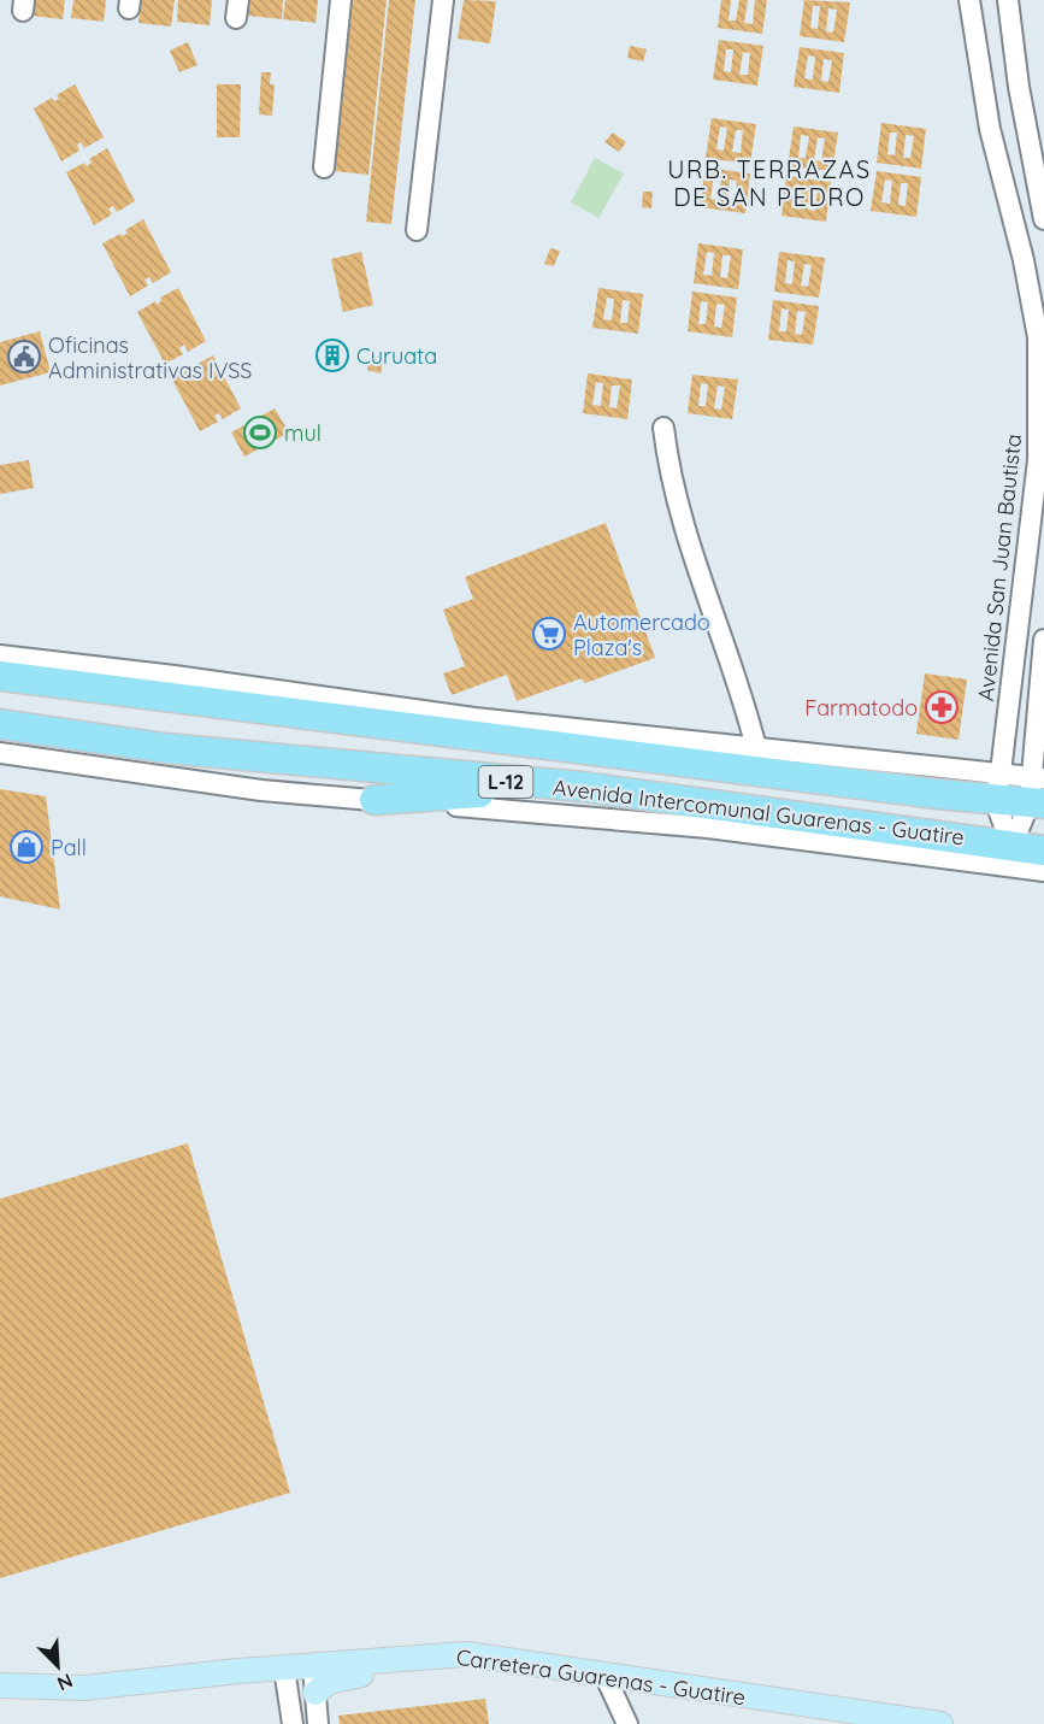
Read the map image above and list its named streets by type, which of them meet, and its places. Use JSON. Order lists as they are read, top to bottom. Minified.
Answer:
{"streets":{"highway":["L-12","Avenida Intercomunal Guarenas - Guatire"],"main road":["Carretera Guarenas - Guatire"],"street":["Avenida San Juan Bautista"]},"crossings":[["Avenida San Juan Bautista","Avenida Intercomunal Guarenas - Guatire"]],"districts":["URB. TERRAZAS DE SAN PEDRO"],"places":{"building":["Curuata"],"public building":["Oficinas Administrativas IVSS"],"sports":["mul"],"supermarket":["Automercado Plaza's"],"pharmacy":["Farmatodo"],"shop":["Pall"]},"north":"bottom right"}
